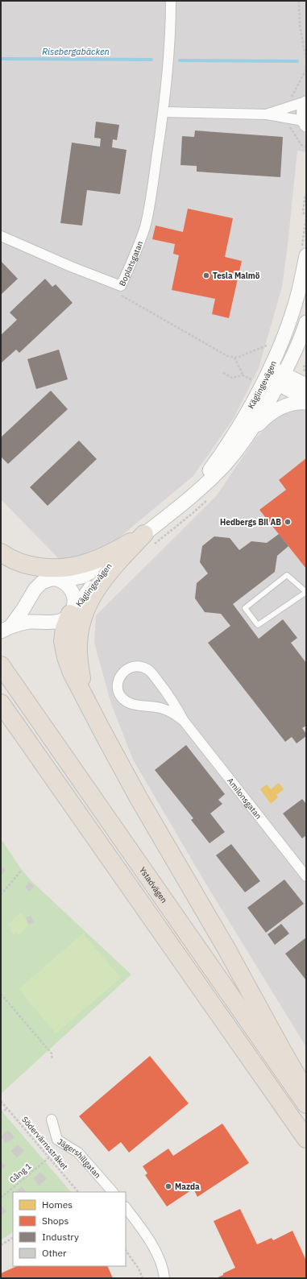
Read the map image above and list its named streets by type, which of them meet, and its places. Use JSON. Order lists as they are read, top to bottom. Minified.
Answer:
{"streets":{"highway":["Ystadvägen"],"main road":["Käglingevägen"],"street":["Boplatsgatan","Amilonsgatan","Jägershillgatan"],"path":["Södervärnsstråket","Gång 1"]},"crossings":[["Södervärnsstråket","Gång 1"]],"water":["Risebergabäcken"],"places":["Tesla Malmö","Hedbergs Bil AB","Mazda"],"legend":["Homes","Shops","Industry","Other"]}
